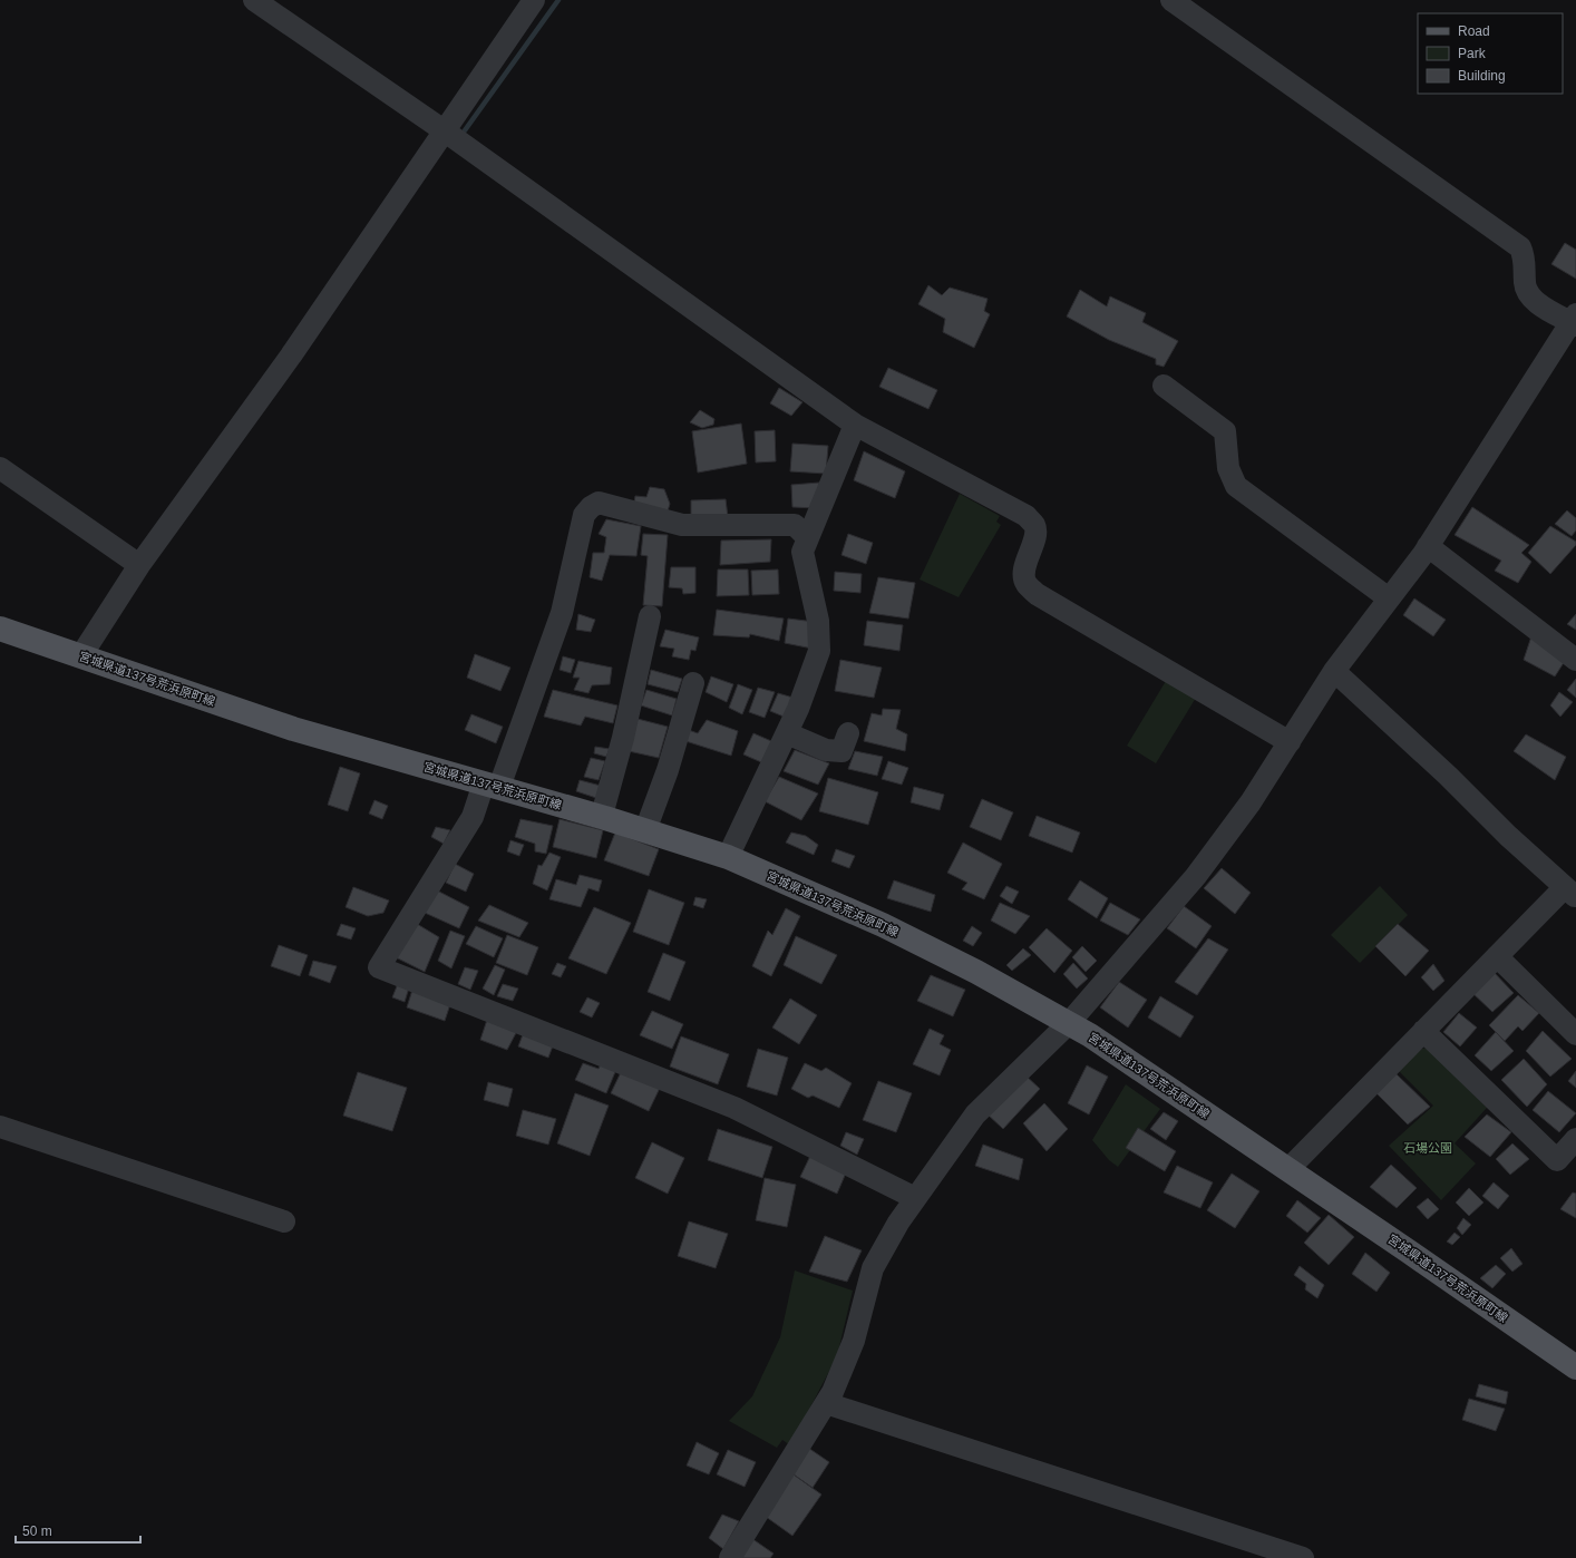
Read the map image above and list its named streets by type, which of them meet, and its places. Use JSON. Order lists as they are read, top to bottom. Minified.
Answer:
{"streets":{"main road":["宮城県道137号荒浜原町線"]},"parks":["石場公園"],"legend":["Road","Park","Building"],"scale_bar":"50 m"}
